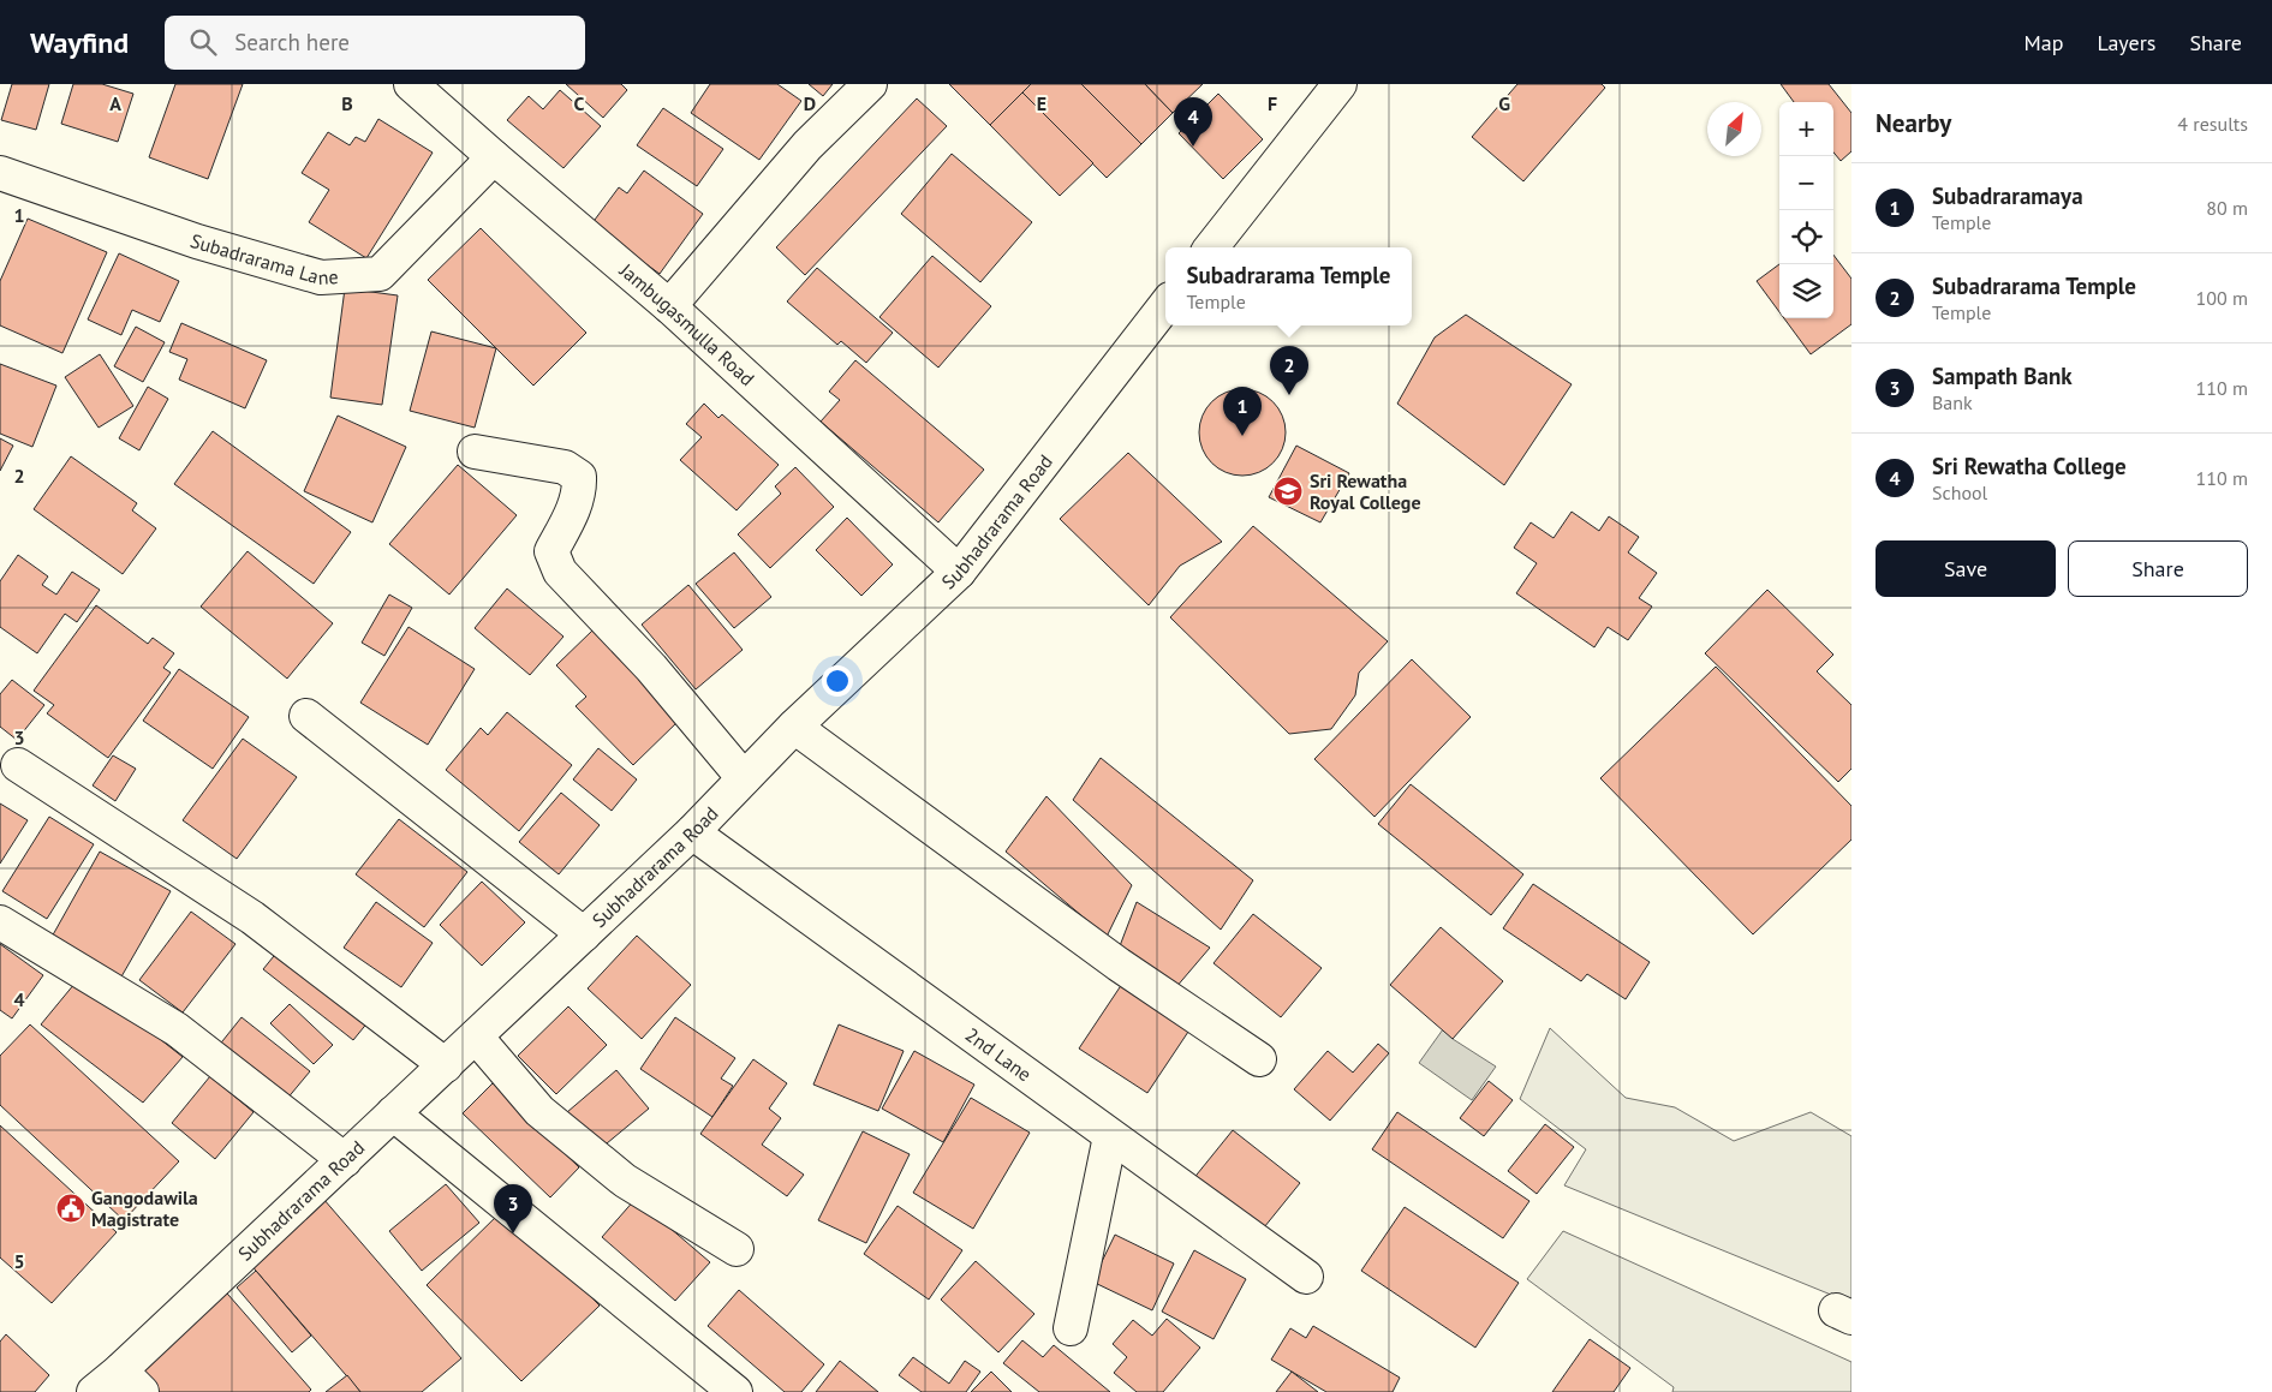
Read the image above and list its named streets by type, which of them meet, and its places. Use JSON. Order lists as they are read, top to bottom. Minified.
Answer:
{"streets":{"street":["Subadrarama Lane","Jambugasmulla Road","Subhadrarama Road","2nd Lane"]},"crossings":[["Subadrarama Lane","Jambugasmulla Road"],["Jambugasmulla Road","Subhadrarama Road"],["Subhadrarama Road","2nd Lane"]],"places":{"school or university":["Sri Rewatha Royal College"],"public building":["Gangodawila Magistrate"]},"north":"top right","page":{"header":"Wayfind","search":"Search here","nav":["Map","Layers","Share"],"heading":["Nearby","4 results"],"pins":["4","2","1","3"],"map_buttons":["+","−"],"list":[{"mark":"1","name":"Subadraramaya","note":"Temple","value":"80 m"},{"mark":"2","name":"Subadrarama Temple","note":"Temple","value":"100 m"},{"mark":"3","name":"Sampath Bank","note":"Bank","value":"110 m"},{"mark":"4","name":"Sri Rewatha College","note":"School","value":"110 m"}],"popup":["Subadrarama Temple","Temple"],"buttons":["Save","Share"]},"grid":{"columns":["A","B","C","D","E","F","G"],"rows":["1","2","3","4","5"]}}
